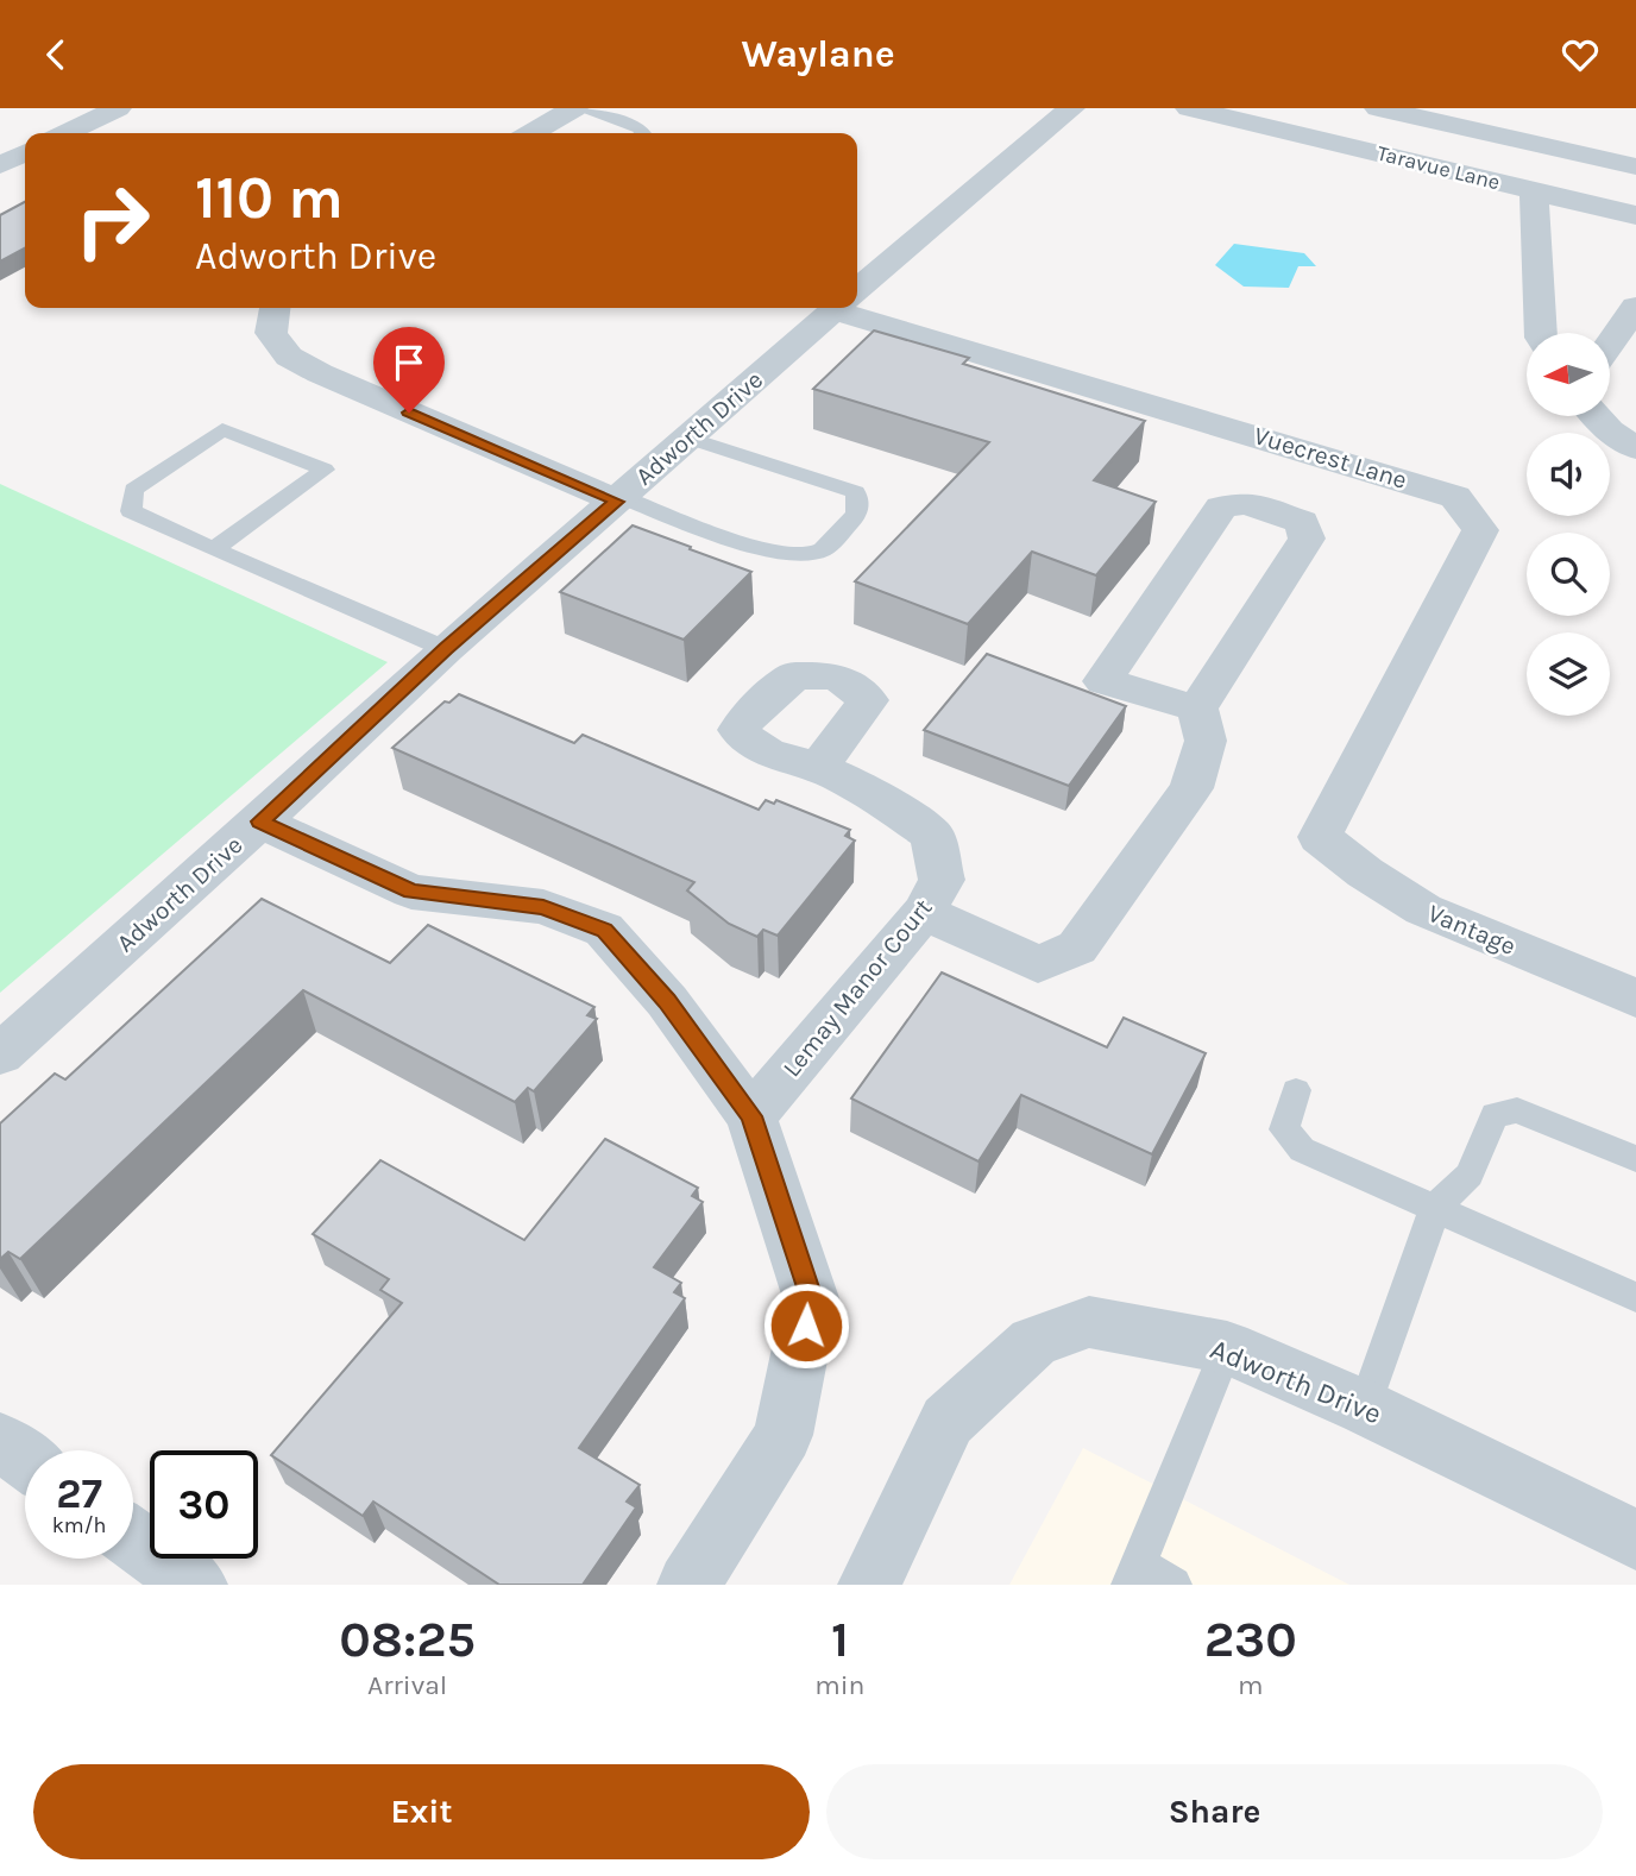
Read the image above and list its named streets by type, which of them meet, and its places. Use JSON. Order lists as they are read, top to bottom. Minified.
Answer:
{"streets":{"street":["Taravue Lane","Adworth Drive","Vuecrest Lane","Vantage","Lemay Manor Court"]},"crossings":[["Vuecrest Lane","Vantage"]],"north":"left","page":{"header":"Waylane","turn":["110 m","Adworth Drive"],"speed":"27 km/h","limit":"30","eta":["08:25","Arrival","1","min","230","m"],"buttons":["Exit","Share"]}}
